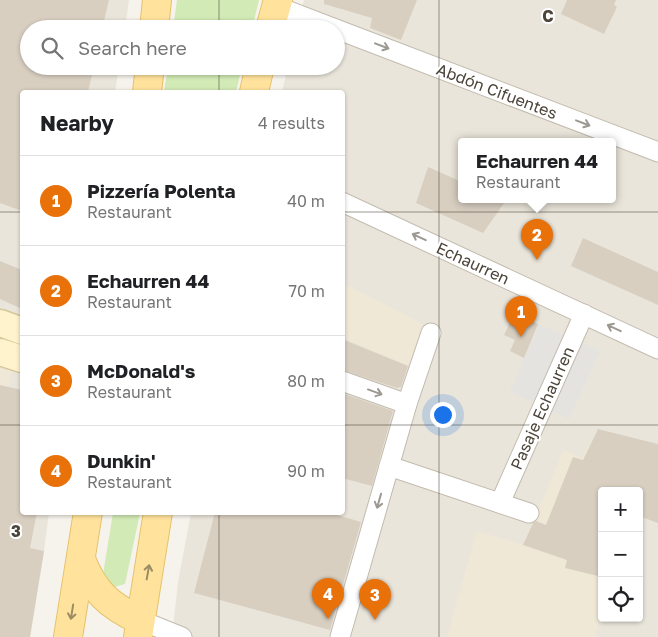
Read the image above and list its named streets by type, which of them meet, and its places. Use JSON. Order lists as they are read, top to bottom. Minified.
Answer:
{"streets":{"street":["Abdón Cifuentes","Echaurren","Pasaje Echaurren"]},"crossings":[["Echaurren","Pasaje Echaurren"]],"one_way":["Abdón Cifuentes","Echaurren"],"page":{"search":"Search here","heading":["Nearby","4 results"],"popup":["Echaurren 44","Restaurant"],"list":[{"mark":"1","name":"Pizzería Polenta","note":"Restaurant","value":"40 m"},{"mark":"2","name":"Echaurren 44","note":"Restaurant","value":"70 m"},{"mark":"3","name":"McDonald's","note":"Restaurant","value":"80 m"},{"mark":"4","name":"Dunkin'","note":"Restaurant","value":"90 m"}],"pins":["2","1","4","3"],"map_buttons":["+","−"]},"grid":{"columns":["C"],"rows":["3"]}}
